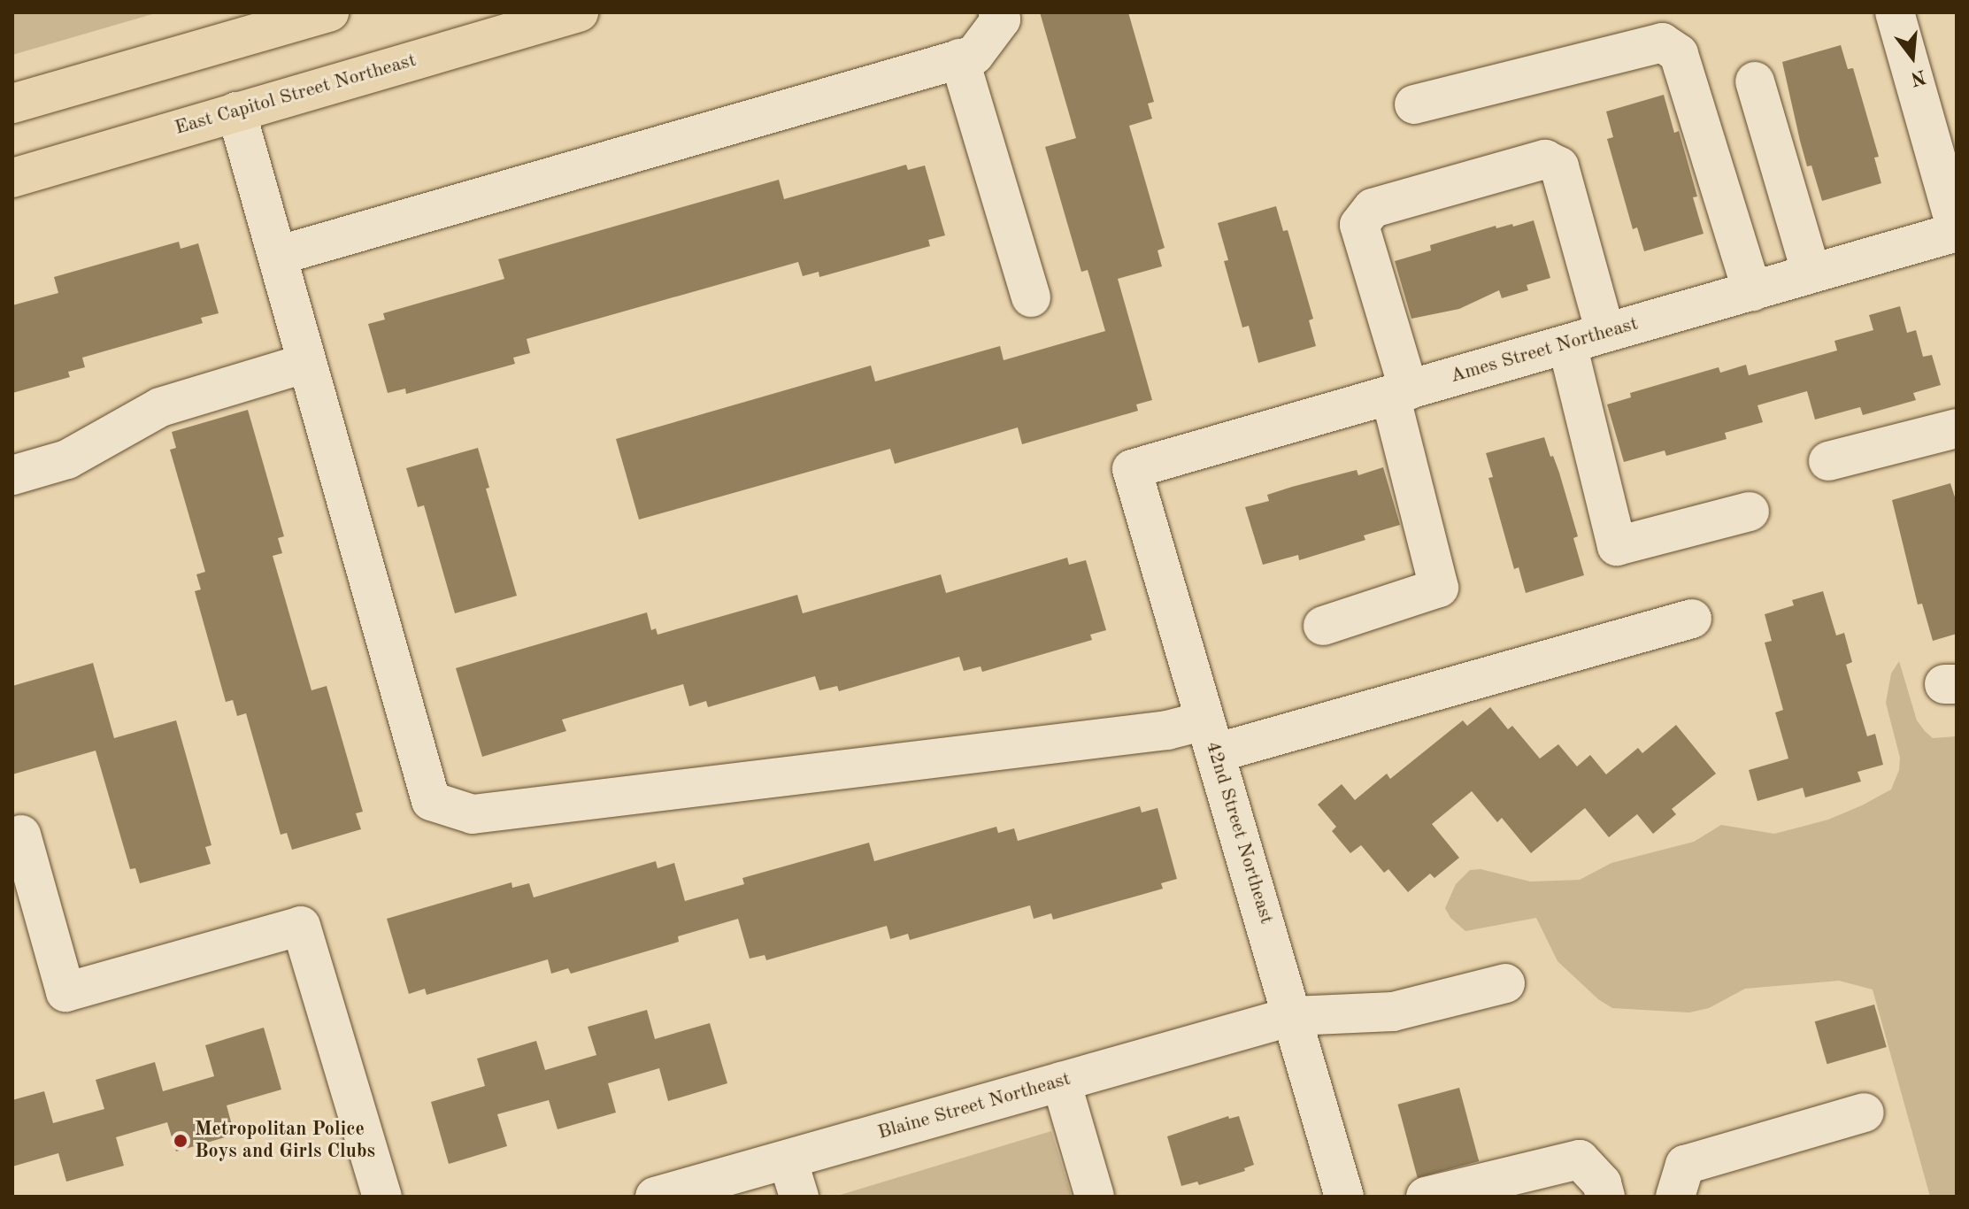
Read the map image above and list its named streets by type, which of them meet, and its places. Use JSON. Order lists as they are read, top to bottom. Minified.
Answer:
{"streets":{"main road":["East Capitol Street Northeast"],"street":["Ames Street Northeast","42nd Street Northeast","Blaine Street Northeast"]},"crossings":[["Ames Street Northeast","42nd Street Northeast"],["42nd Street Northeast","Blaine Street Northeast"]],"places":["Metropolitan Police Boys and Girls Clubs"],"north":"bottom"}
